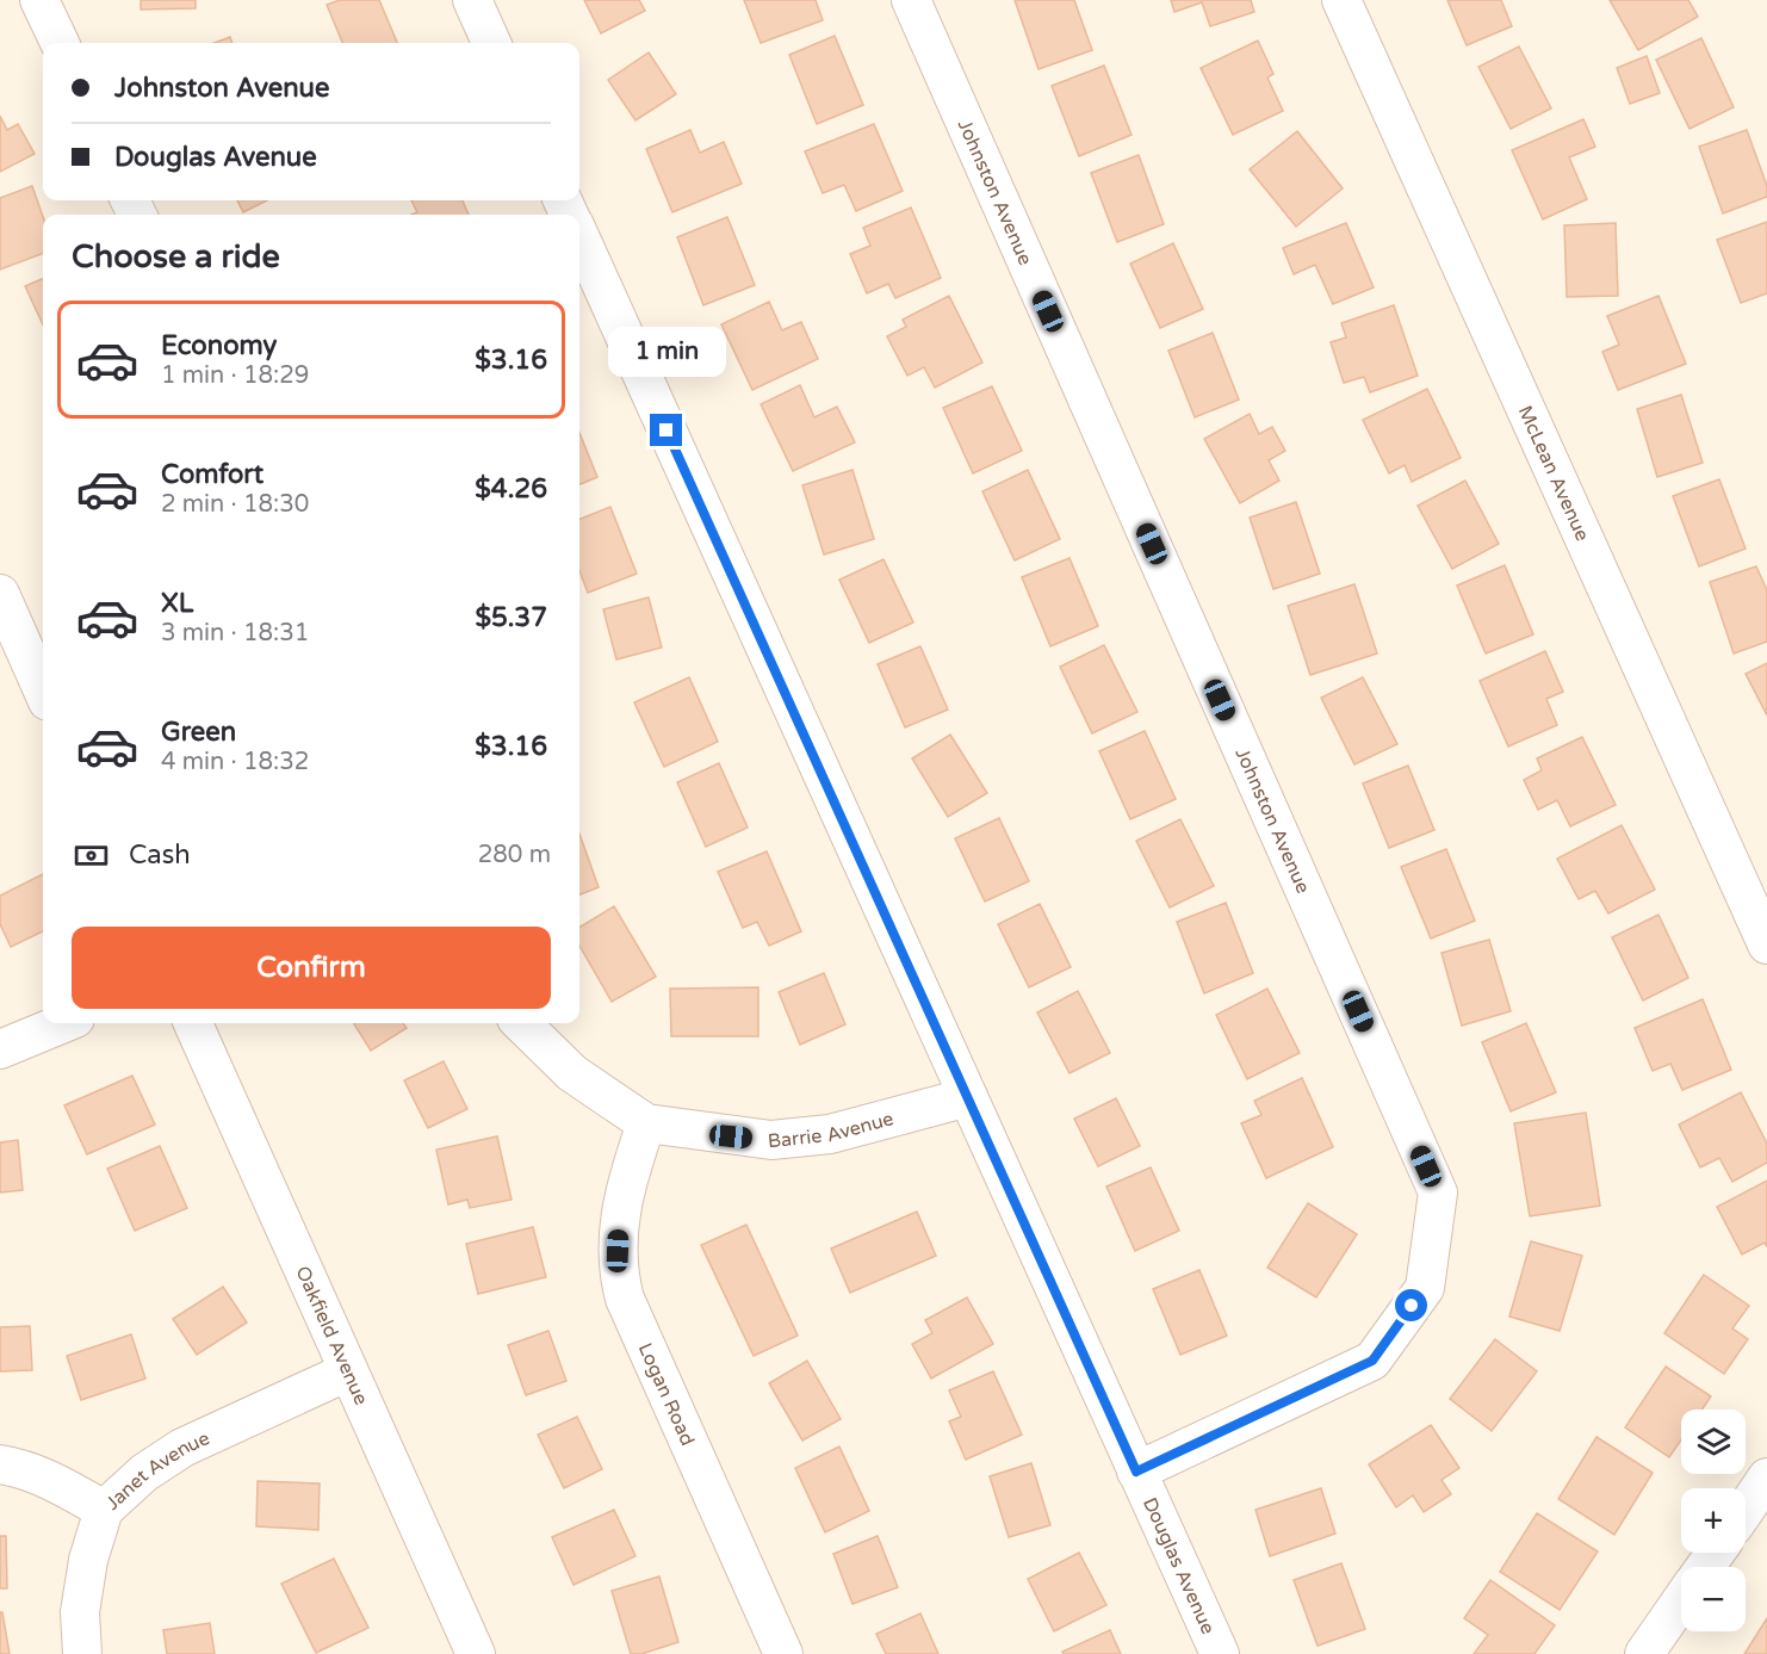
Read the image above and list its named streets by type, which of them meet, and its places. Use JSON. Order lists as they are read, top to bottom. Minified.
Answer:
{"streets":{"street":["Johnston Avenue","McLean Avenue","Barrie Avenue","Oakfield Avenue","Logan Road","Janet Avenue","Douglas Avenue"]},"crossings":[["Johnston Avenue","Douglas Avenue"],["Barrie Avenue","Logan Road"],["Barrie Avenue","Douglas Avenue"],["Oakfield Avenue","Janet Avenue"]],"page":{"banner":["Johnston Avenue","Douglas Avenue"],"heading":"Choose a ride","list":[{"name":"Economy","note":"1 min · 18:29","value":"$3.16"},{"name":"Comfort","note":"2 min · 18:30","value":"$4.26"},{"name":"XL","note":"3 min · 18:31","value":"$5.37"},{"name":"Green","note":"4 min · 18:32","value":"$3.16"}],"bubble":"1 min","pay":["Cash","280 m"],"buttons":"Confirm","map_buttons":["+","−"]}}
